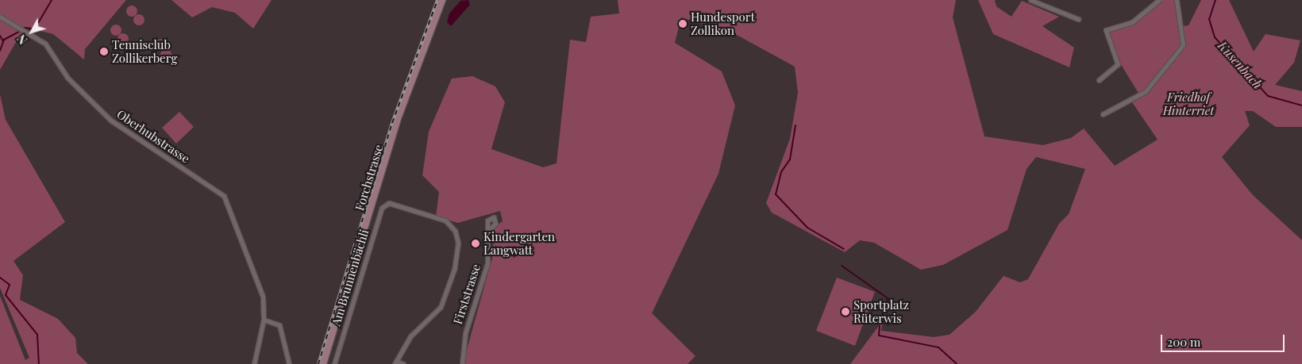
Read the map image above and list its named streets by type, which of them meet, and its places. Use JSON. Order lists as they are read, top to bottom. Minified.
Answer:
{"streets":{"main road":["Forchstrasse"],"street":["Oberhubstrasse","Am Brunnenbächli","Firststrasse"]},"water":["Kusenbach"],"parks":["Friedhof Hinterriet"],"places":["Hundesport Zollikon","Tennisclub Zollikerberg","Kindergarten Langwatt","Sportplatz Rüterwis"],"scale_bar":"200 m","north":"bottom left"}
